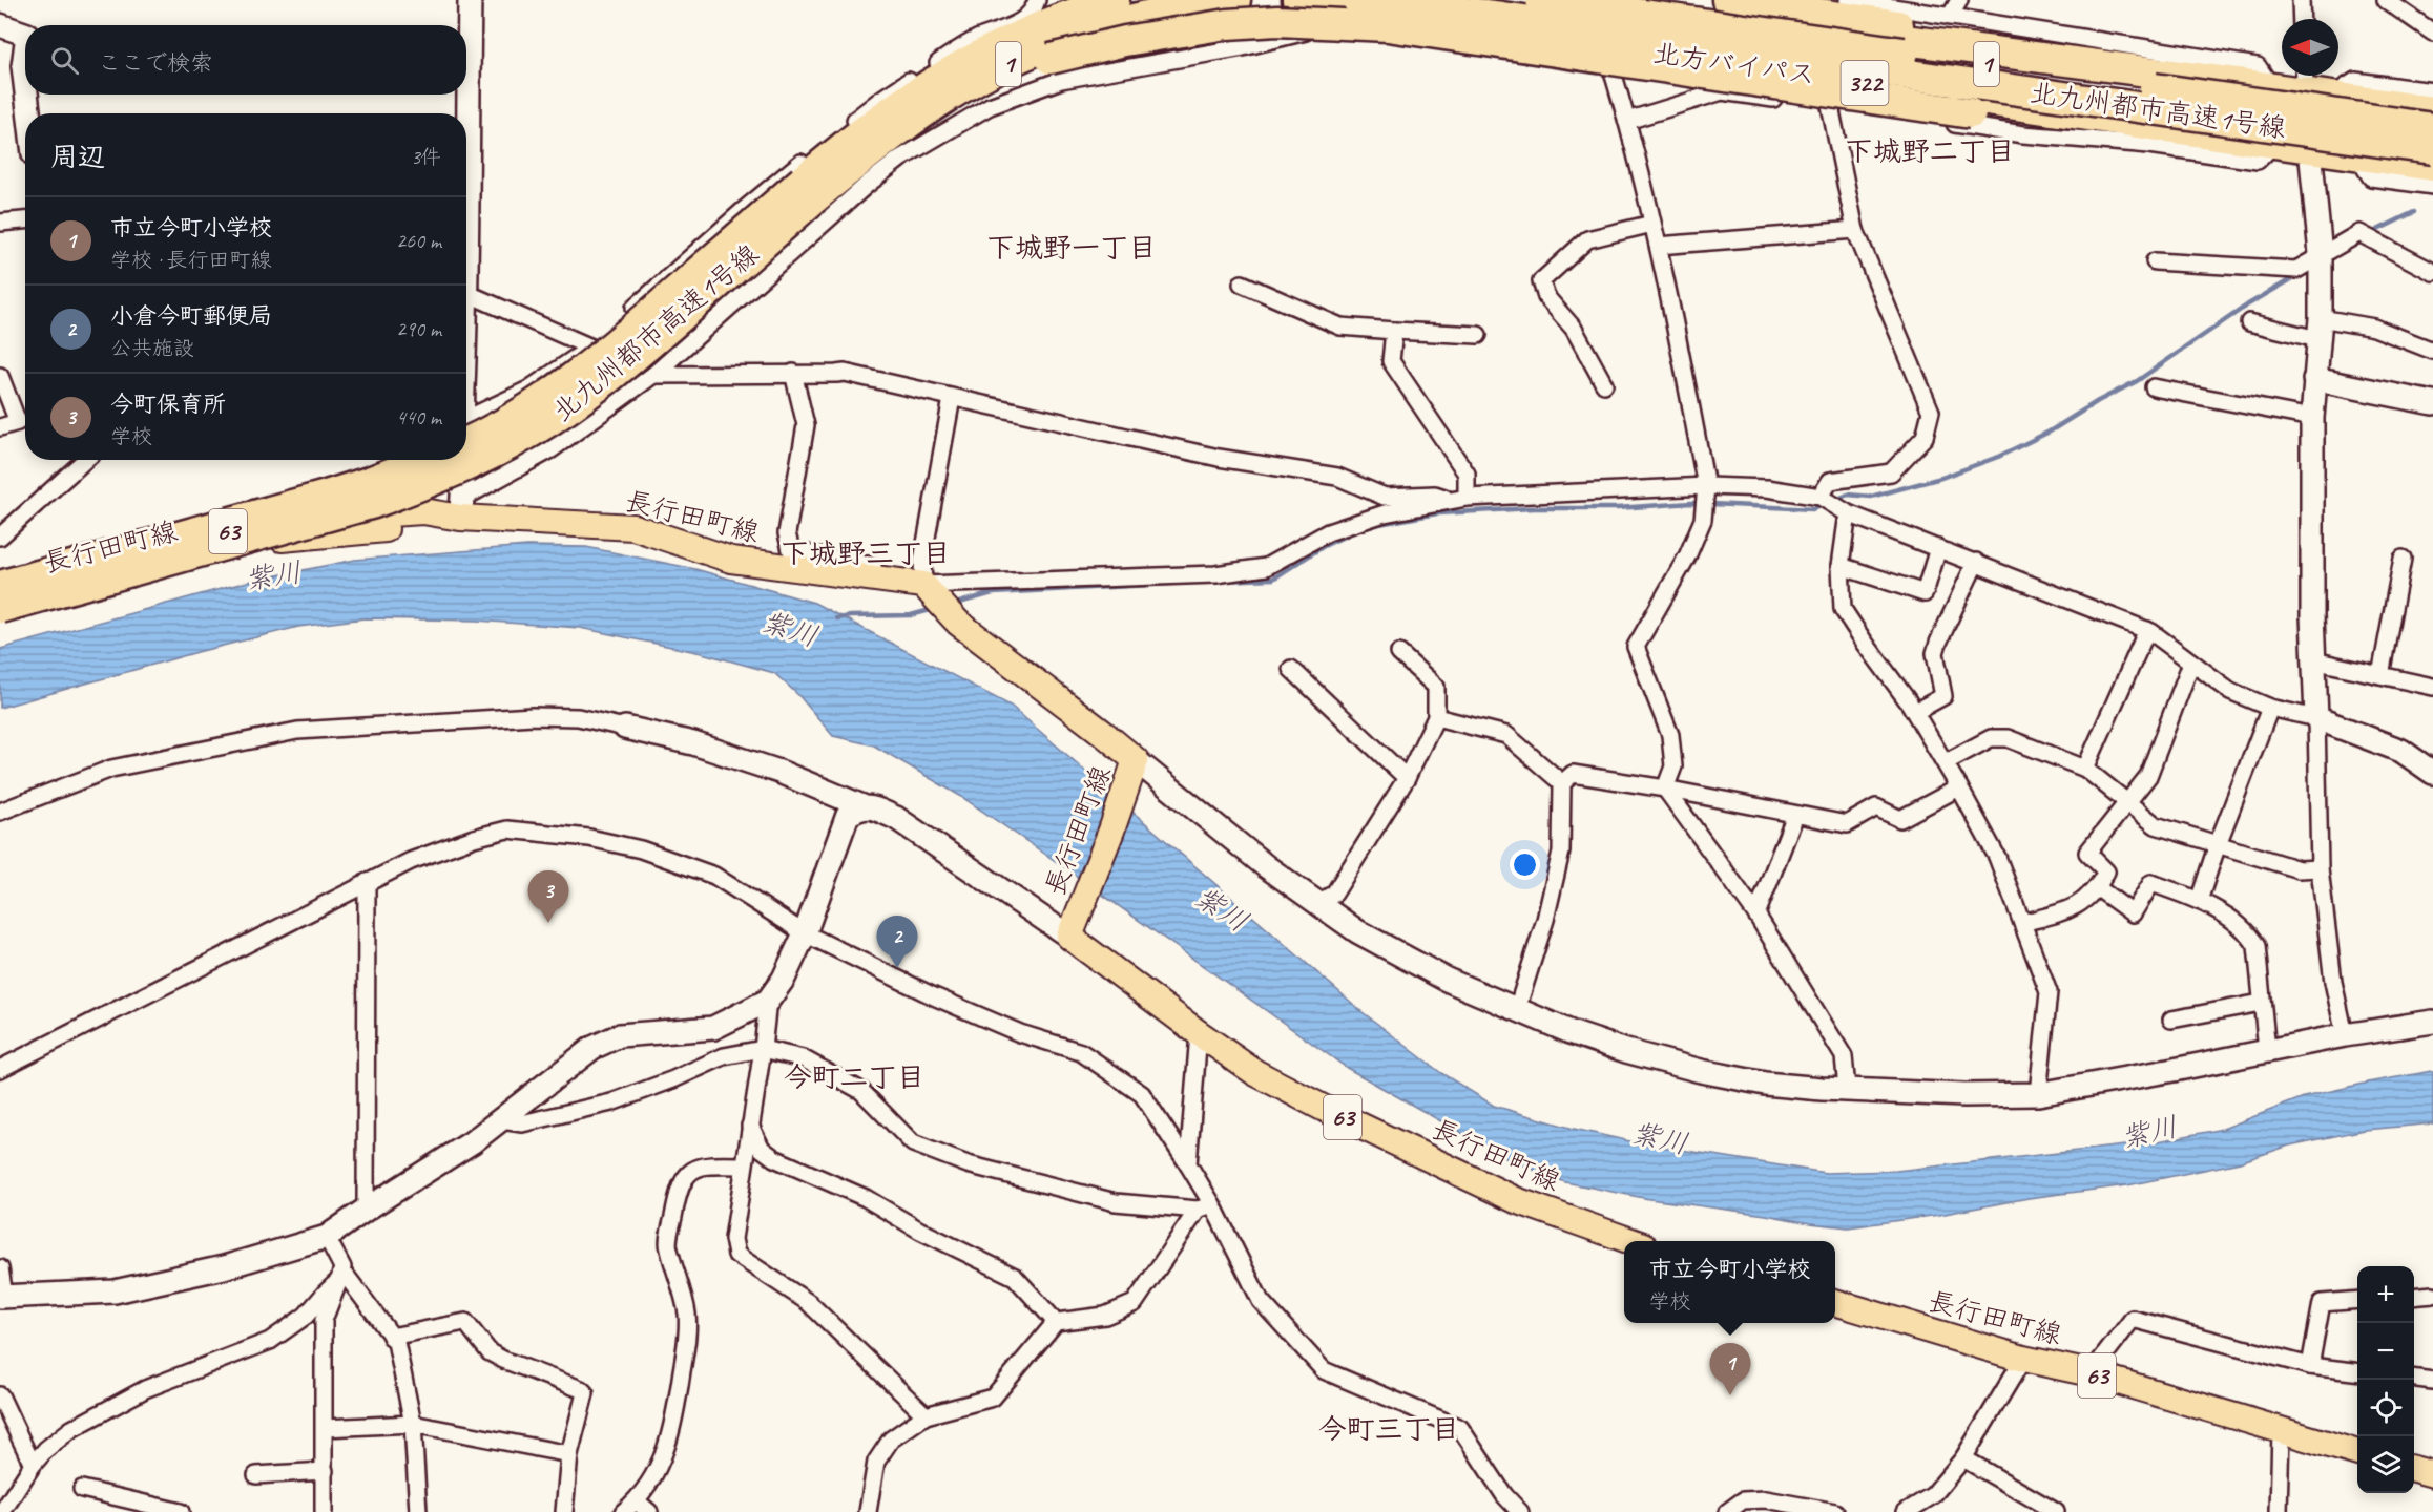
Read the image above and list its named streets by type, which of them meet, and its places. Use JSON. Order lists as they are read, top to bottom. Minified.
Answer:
{"streets":{"highway":["1","北方バイパス","322","北九州都市高速1号線"],"main road":["長行田町線","63"]},"crossings":[["1","北方バイパス"],["北方バイパス","北九州都市高速1号線"],["北九州都市高速1号線","長行田町線"]],"districts":["下城野二丁目","下城野一丁目","下城野三丁目","今町二丁目","今町三丁目"],"water":["紫川"],"north":"left","page":{"search":"ここで検索","heading":["周辺","3件"],"list":[{"mark":"1","name":"市立今町小学校","note":"学校 · 長行田町線","value":"260 m"},{"mark":"2","name":"小倉今町郵便局","note":"公共施設","value":"290 m"},{"mark":"3","name":"今町保育所","note":"学校","value":"440 m"}],"pins":["3","2","1"],"popup":["市立今町小学校","学校"],"map_buttons":["+","−"]}}
